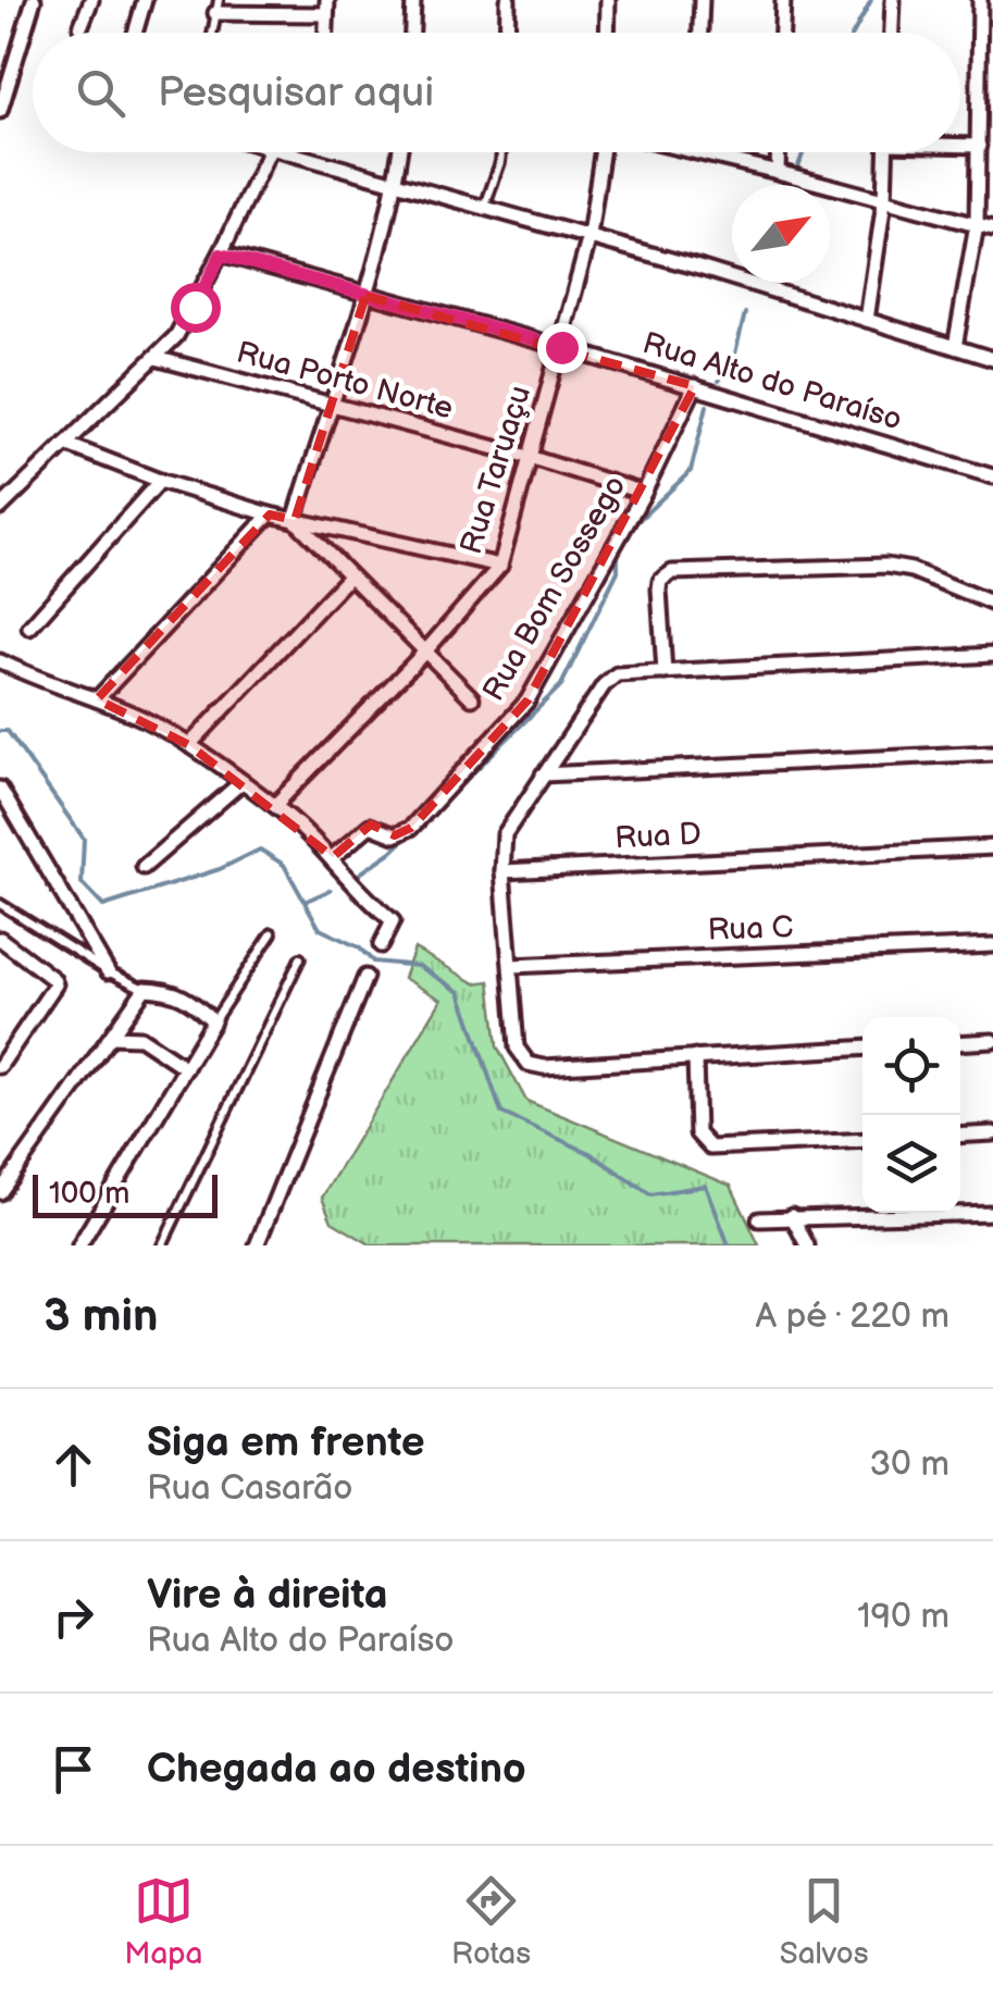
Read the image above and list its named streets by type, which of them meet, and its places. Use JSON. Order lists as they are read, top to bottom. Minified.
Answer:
{"streets":{"street":["Rua Porto Norte","Rua Alto do Paraíso","Rua Taruaçu","Rua Bom Sossego","Rua D","Rua C"]},"crossings":[["Rua Porto Norte","Rua Taruaçu"],["Rua Porto Norte","Rua Bom Sossego"],["Rua Alto do Paraíso","Rua Taruaçu"],["Rua Alto do Paraíso","Rua Bom Sossego"]],"scale_bar":"100 m","north":"top right","page":{"search":"Pesquisar aqui","scale":"100 m","heading":["3 min","A pé · 220 m"],"list":[["Siga em frente","Rua Casarão","30 m"],["Vire à direita","Rua Alto do Paraíso","190 m"],"Chegada ao destino"],"nav":["Mapa","Rotas","Salvos"]}}
